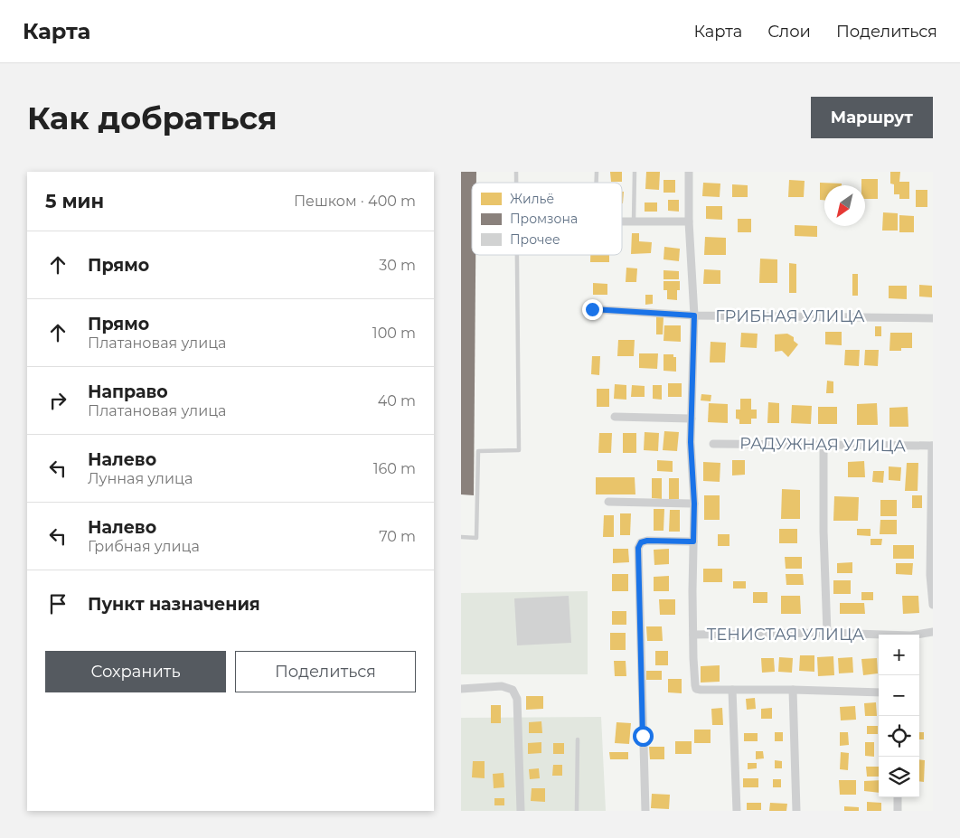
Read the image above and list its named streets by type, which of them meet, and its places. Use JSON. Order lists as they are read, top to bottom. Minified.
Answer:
{"streets":{"street":["ГРИБНАЯ УЛИЦА","РАДУЖНАЯ УЛИЦА","ТЕНИСТАЯ УЛИЦА"]},"legend":["Жильё","Промзона","Прочее"],"north":"bottom left","page":{"header":"Карта","nav":["Карта","Слои","Поделиться"],"buttons":["Маршрут",["Сохранить","Поделиться"]],"title":"Как добраться","heading":["5 мин","Пешком · 400 m"],"list":[["Прямо","30 m"],["Прямо","Платановая улица","100 m"],["Направо","Платановая улица","40 m"],["Налево","Лунная улица","160 m"],["Налево","Грибная улица","70 m"],"Пункт назначения"],"map_buttons":["+","−"]}}
